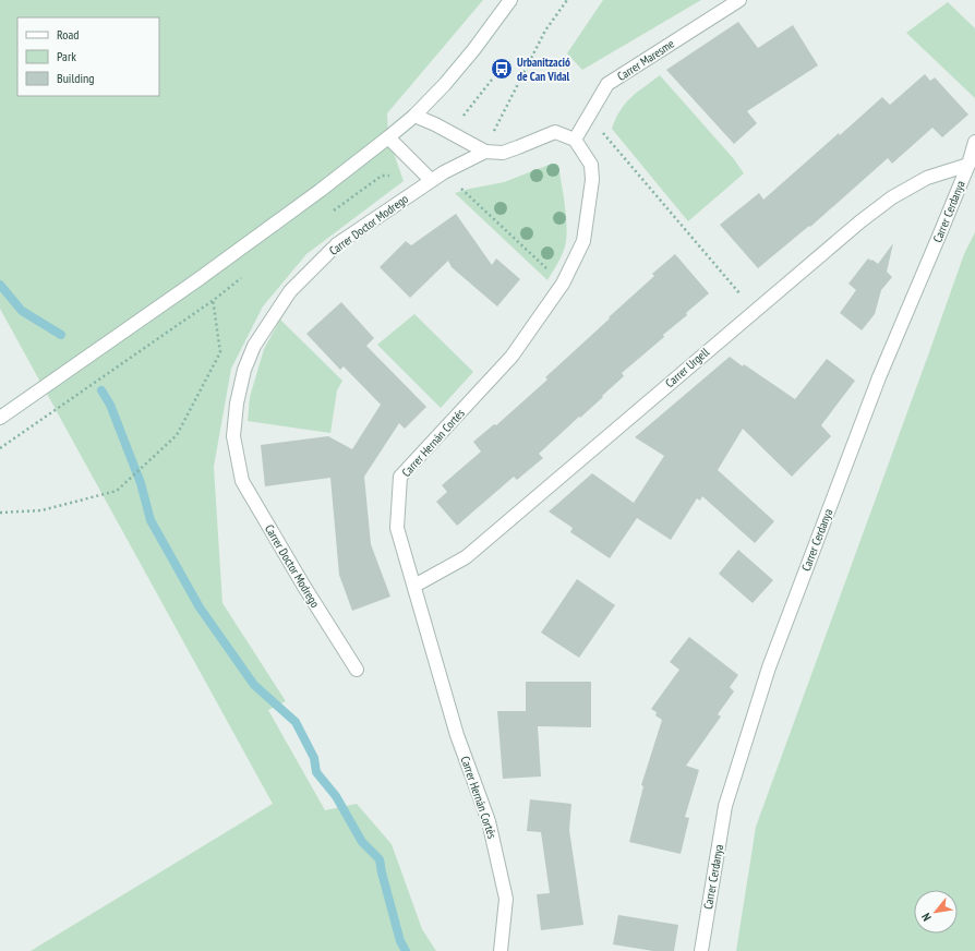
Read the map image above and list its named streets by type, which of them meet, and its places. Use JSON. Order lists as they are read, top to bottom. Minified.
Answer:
{"streets":{"street":["Carrer Maresme","Carrer Cerdanya","Carrer Doctor Modrego","Carrer Urgell","Carrer Hernán Cortés"]},"crossings":[["Carrer Maresme","Carrer Doctor Modrego"],["Carrer Maresme","Carrer Hernán Cortés"],["Carrer Cerdanya","Carrer Urgell"],["Carrer Doctor Modrego","Carrer Hernán Cortés"],["Carrer Urgell","Carrer Hernán Cortés"]],"places":{"bus stop":["Urbanització de Can Vidal"]},"legend":["Road","Park","Building"],"north":"bottom left"}
